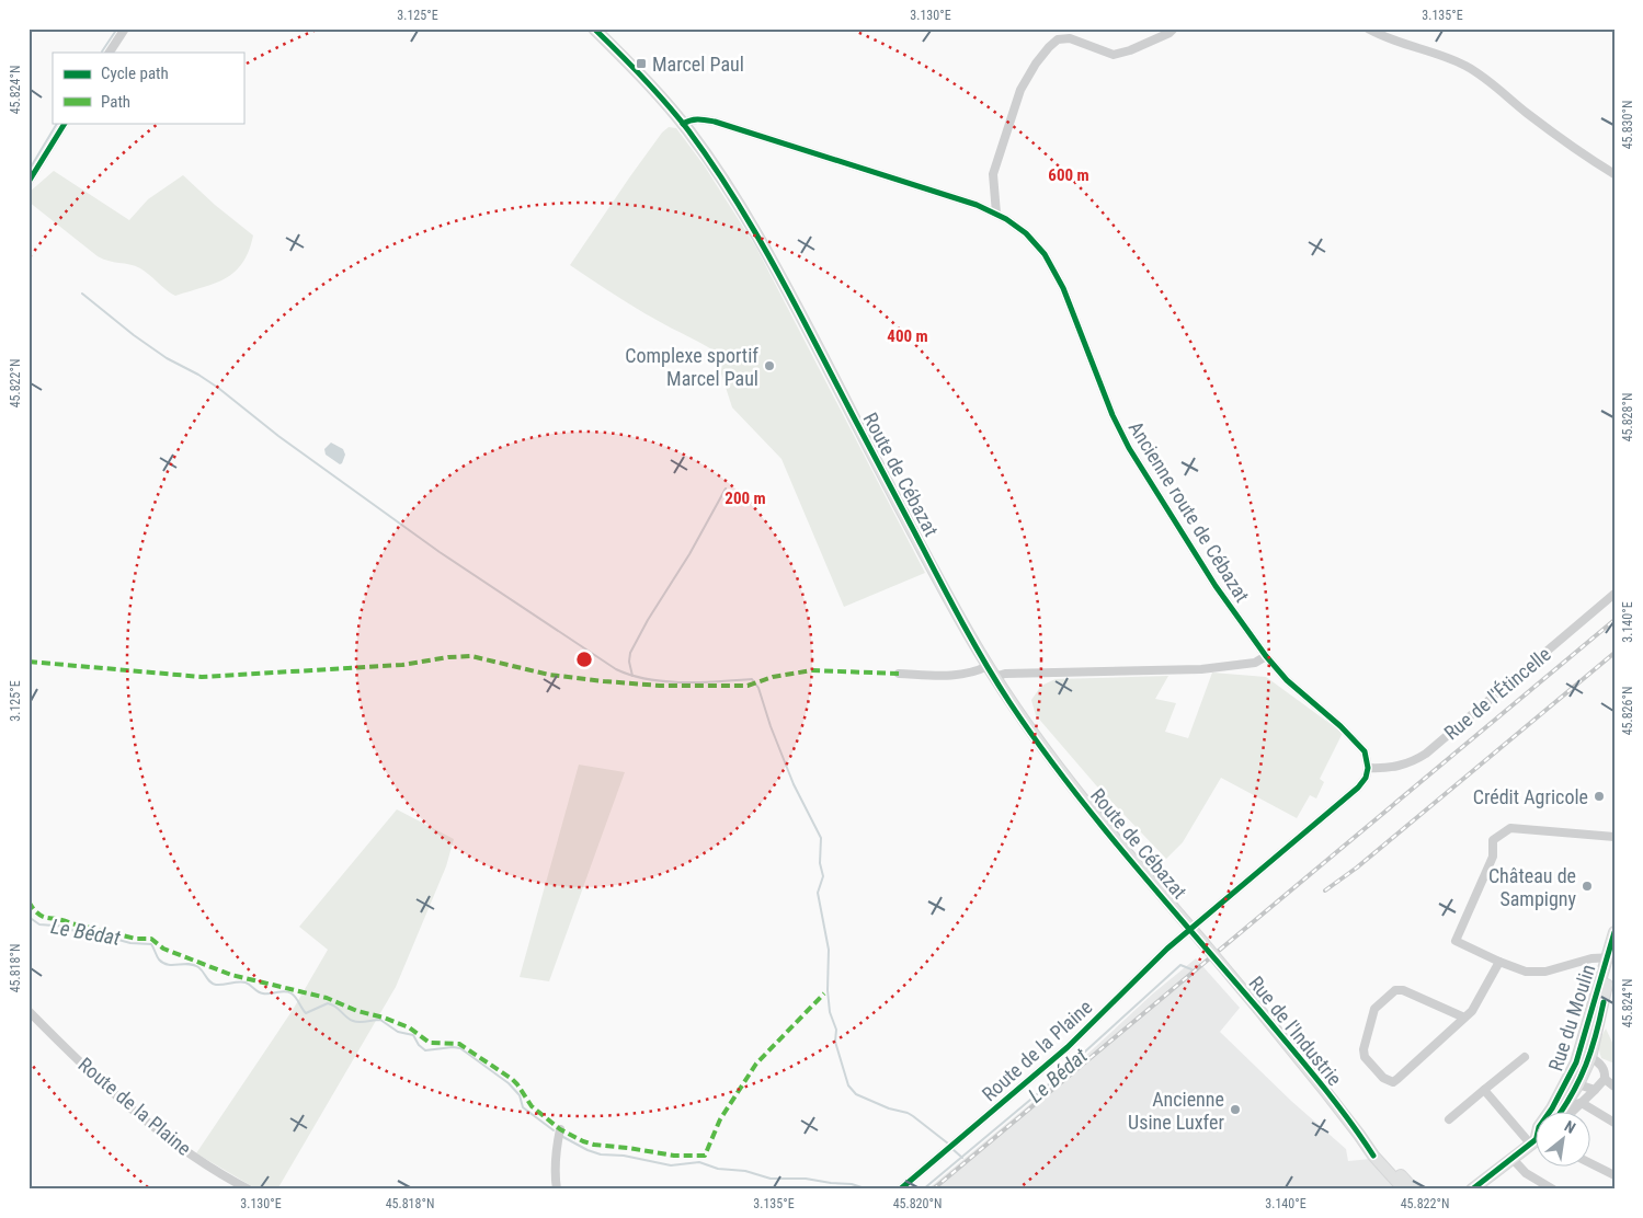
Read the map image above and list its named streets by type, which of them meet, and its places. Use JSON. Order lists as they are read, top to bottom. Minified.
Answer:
{"streets":{"main road":["Route de Cébazat","Rue du Moulin","Rue de l'Industrie"],"street":["Ancienne route de Cébazat","Rue de l'Étincelle","Route de la Plaine"]},"crossings":[["Route de Cébazat","Ancienne route de Cébazat"],["Route de Cébazat","Rue de l'Industrie"],["Route de Cébazat","Route de la Plaine"],["Rue de l'Industrie","Route de la Plaine"]],"water":["Le Bédat"],"places":{"transit":["Marcel Paul"],"other":["Complexe sportif Marcel Paul","Crédit Agricole","Château de Sampigny","Ancienne Usine Luxfer"]},"legend":["Cycle path","Path"],"north":"top right","coordinates":["3.125°E","3.130°E","3.135°E","45.824°N","45.830°N","45.822°N","45.828°N","3.140°E","45.826°N","45.818°N","45.820°N"],"rings":["600 m","400 m","200 m"]}
